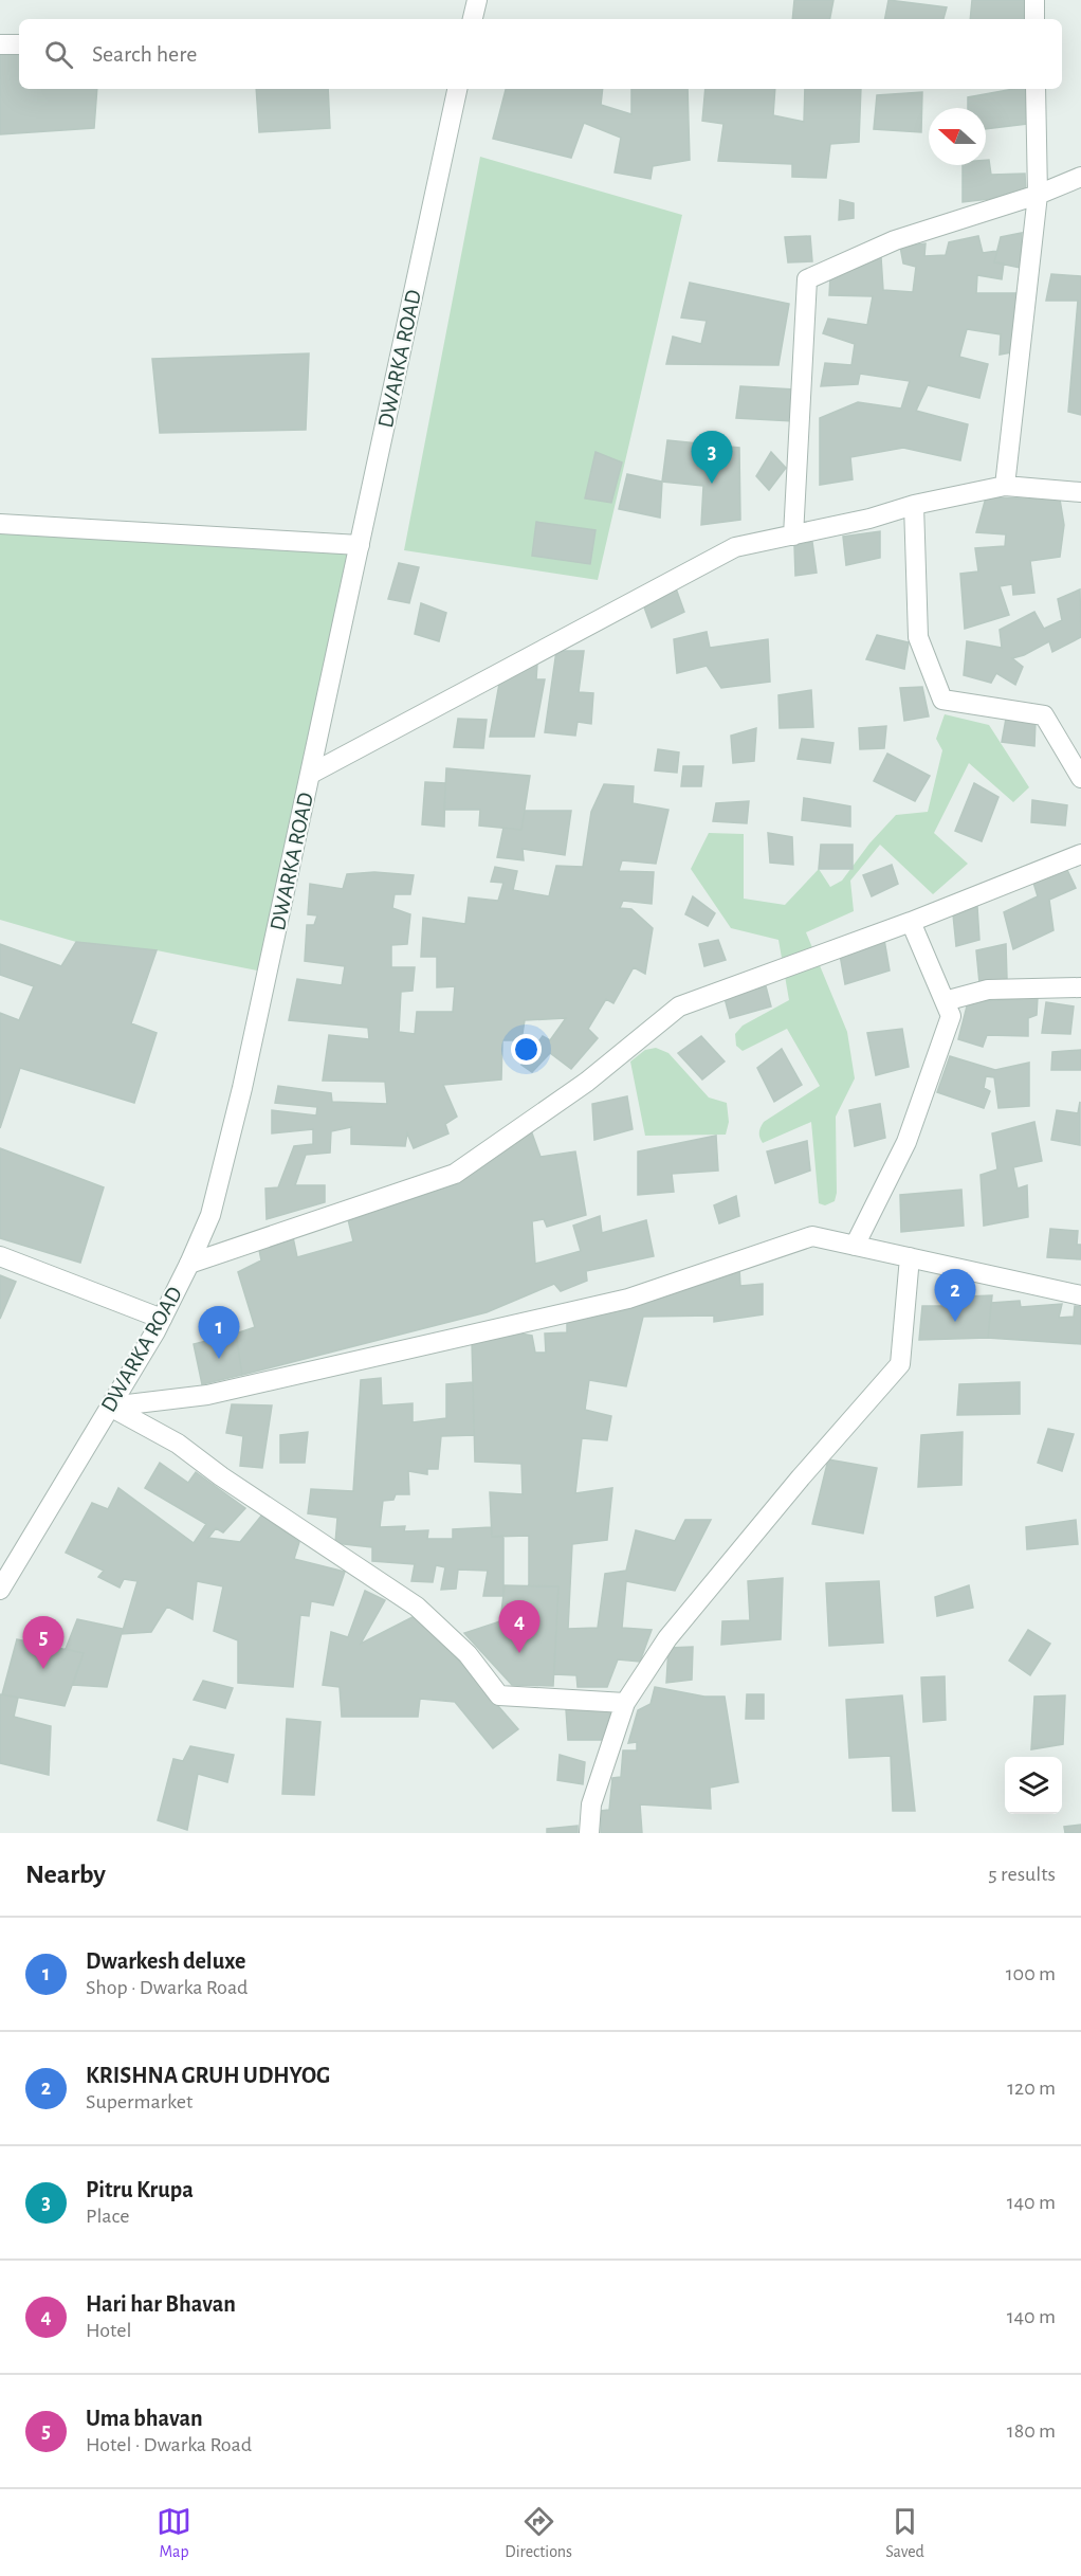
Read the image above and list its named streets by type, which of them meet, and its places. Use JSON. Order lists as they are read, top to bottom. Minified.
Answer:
{"streets":{"street":["DWARKA ROAD"]},"north":"left","page":{"search":"Search here","pins":["3","2","1","4","5"],"heading":["Nearby","5 results"],"list":[{"mark":"1","name":"Dwarkesh deluxe","note":"Shop · Dwarka Road","value":"100 m"},{"mark":"2","name":"KRISHNA GRUH UDHYOG","note":"Supermarket","value":"120 m"},{"mark":"3","name":"Pitru Krupa","note":"Place","value":"140 m"},{"mark":"4","name":"Hari har Bhavan","note":"Hotel","value":"140 m"},{"mark":"5","name":"Uma bhavan","note":"Hotel · Dwarka Road","value":"180 m"}],"nav":["Map","Directions","Saved"]}}
